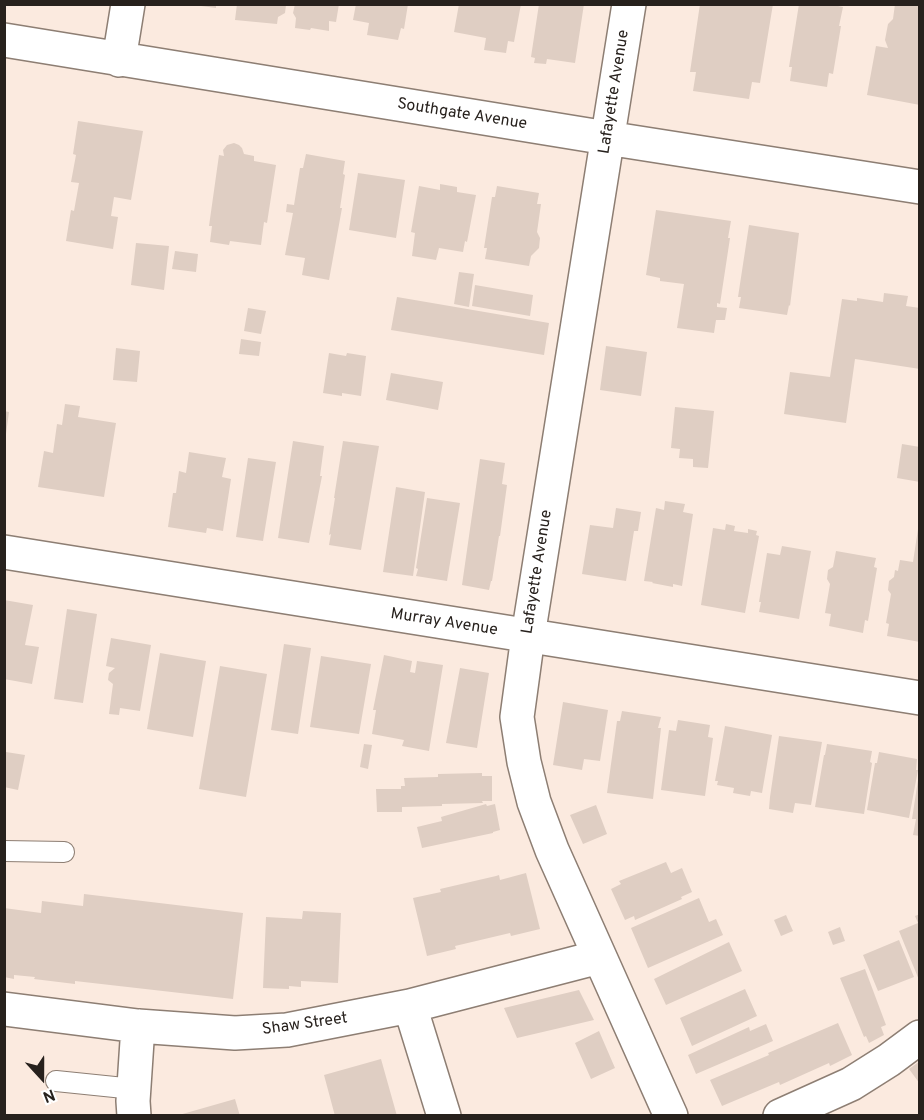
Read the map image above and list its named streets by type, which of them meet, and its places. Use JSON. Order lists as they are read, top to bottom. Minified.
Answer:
{"streets":{"street":["Lafayette Avenue","Southgate Avenue","Murray Avenue","Shaw Street"]},"crossings":[["Lafayette Avenue","Southgate Avenue"],["Lafayette Avenue","Murray Avenue"],["Lafayette Avenue","Shaw Street"]],"north":"bottom"}
